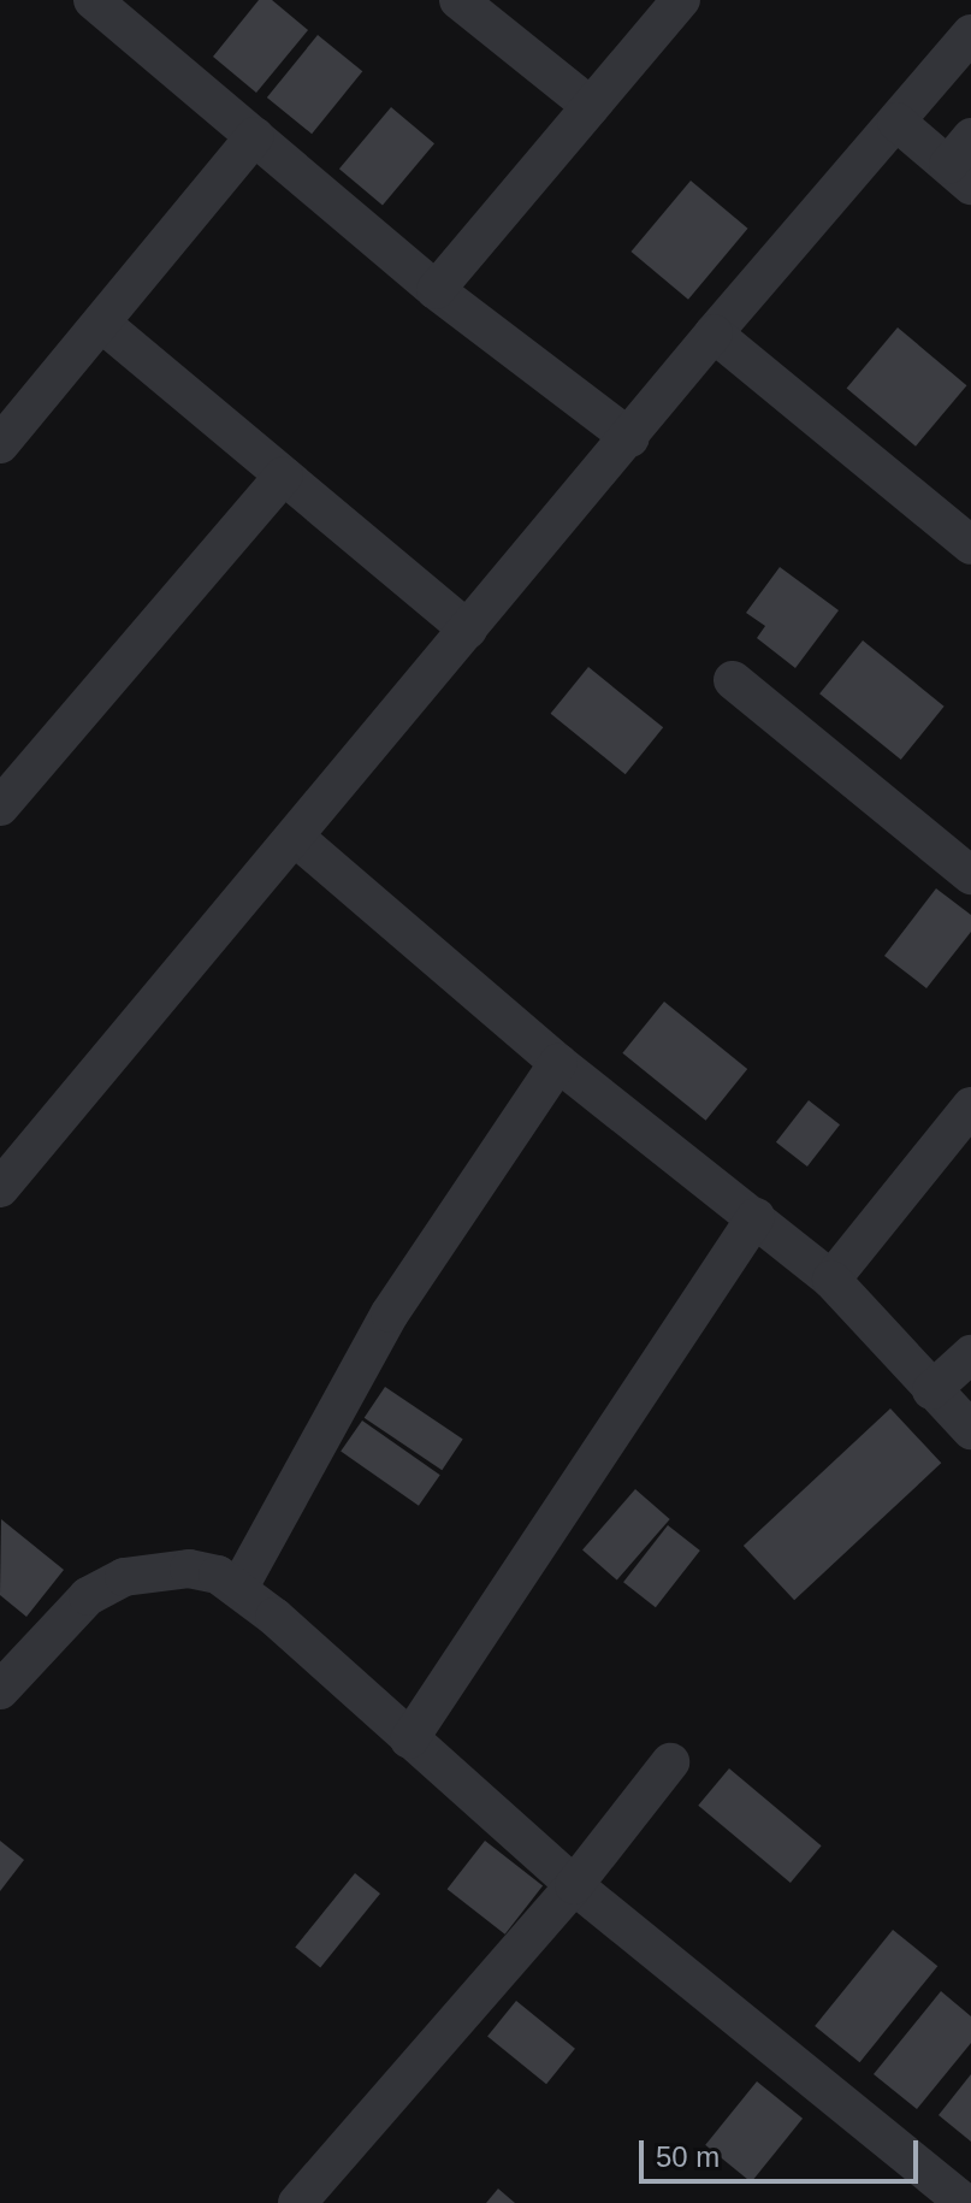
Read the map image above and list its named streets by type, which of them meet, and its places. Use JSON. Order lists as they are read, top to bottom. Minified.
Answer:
{"scale_bar":"50 m"}
